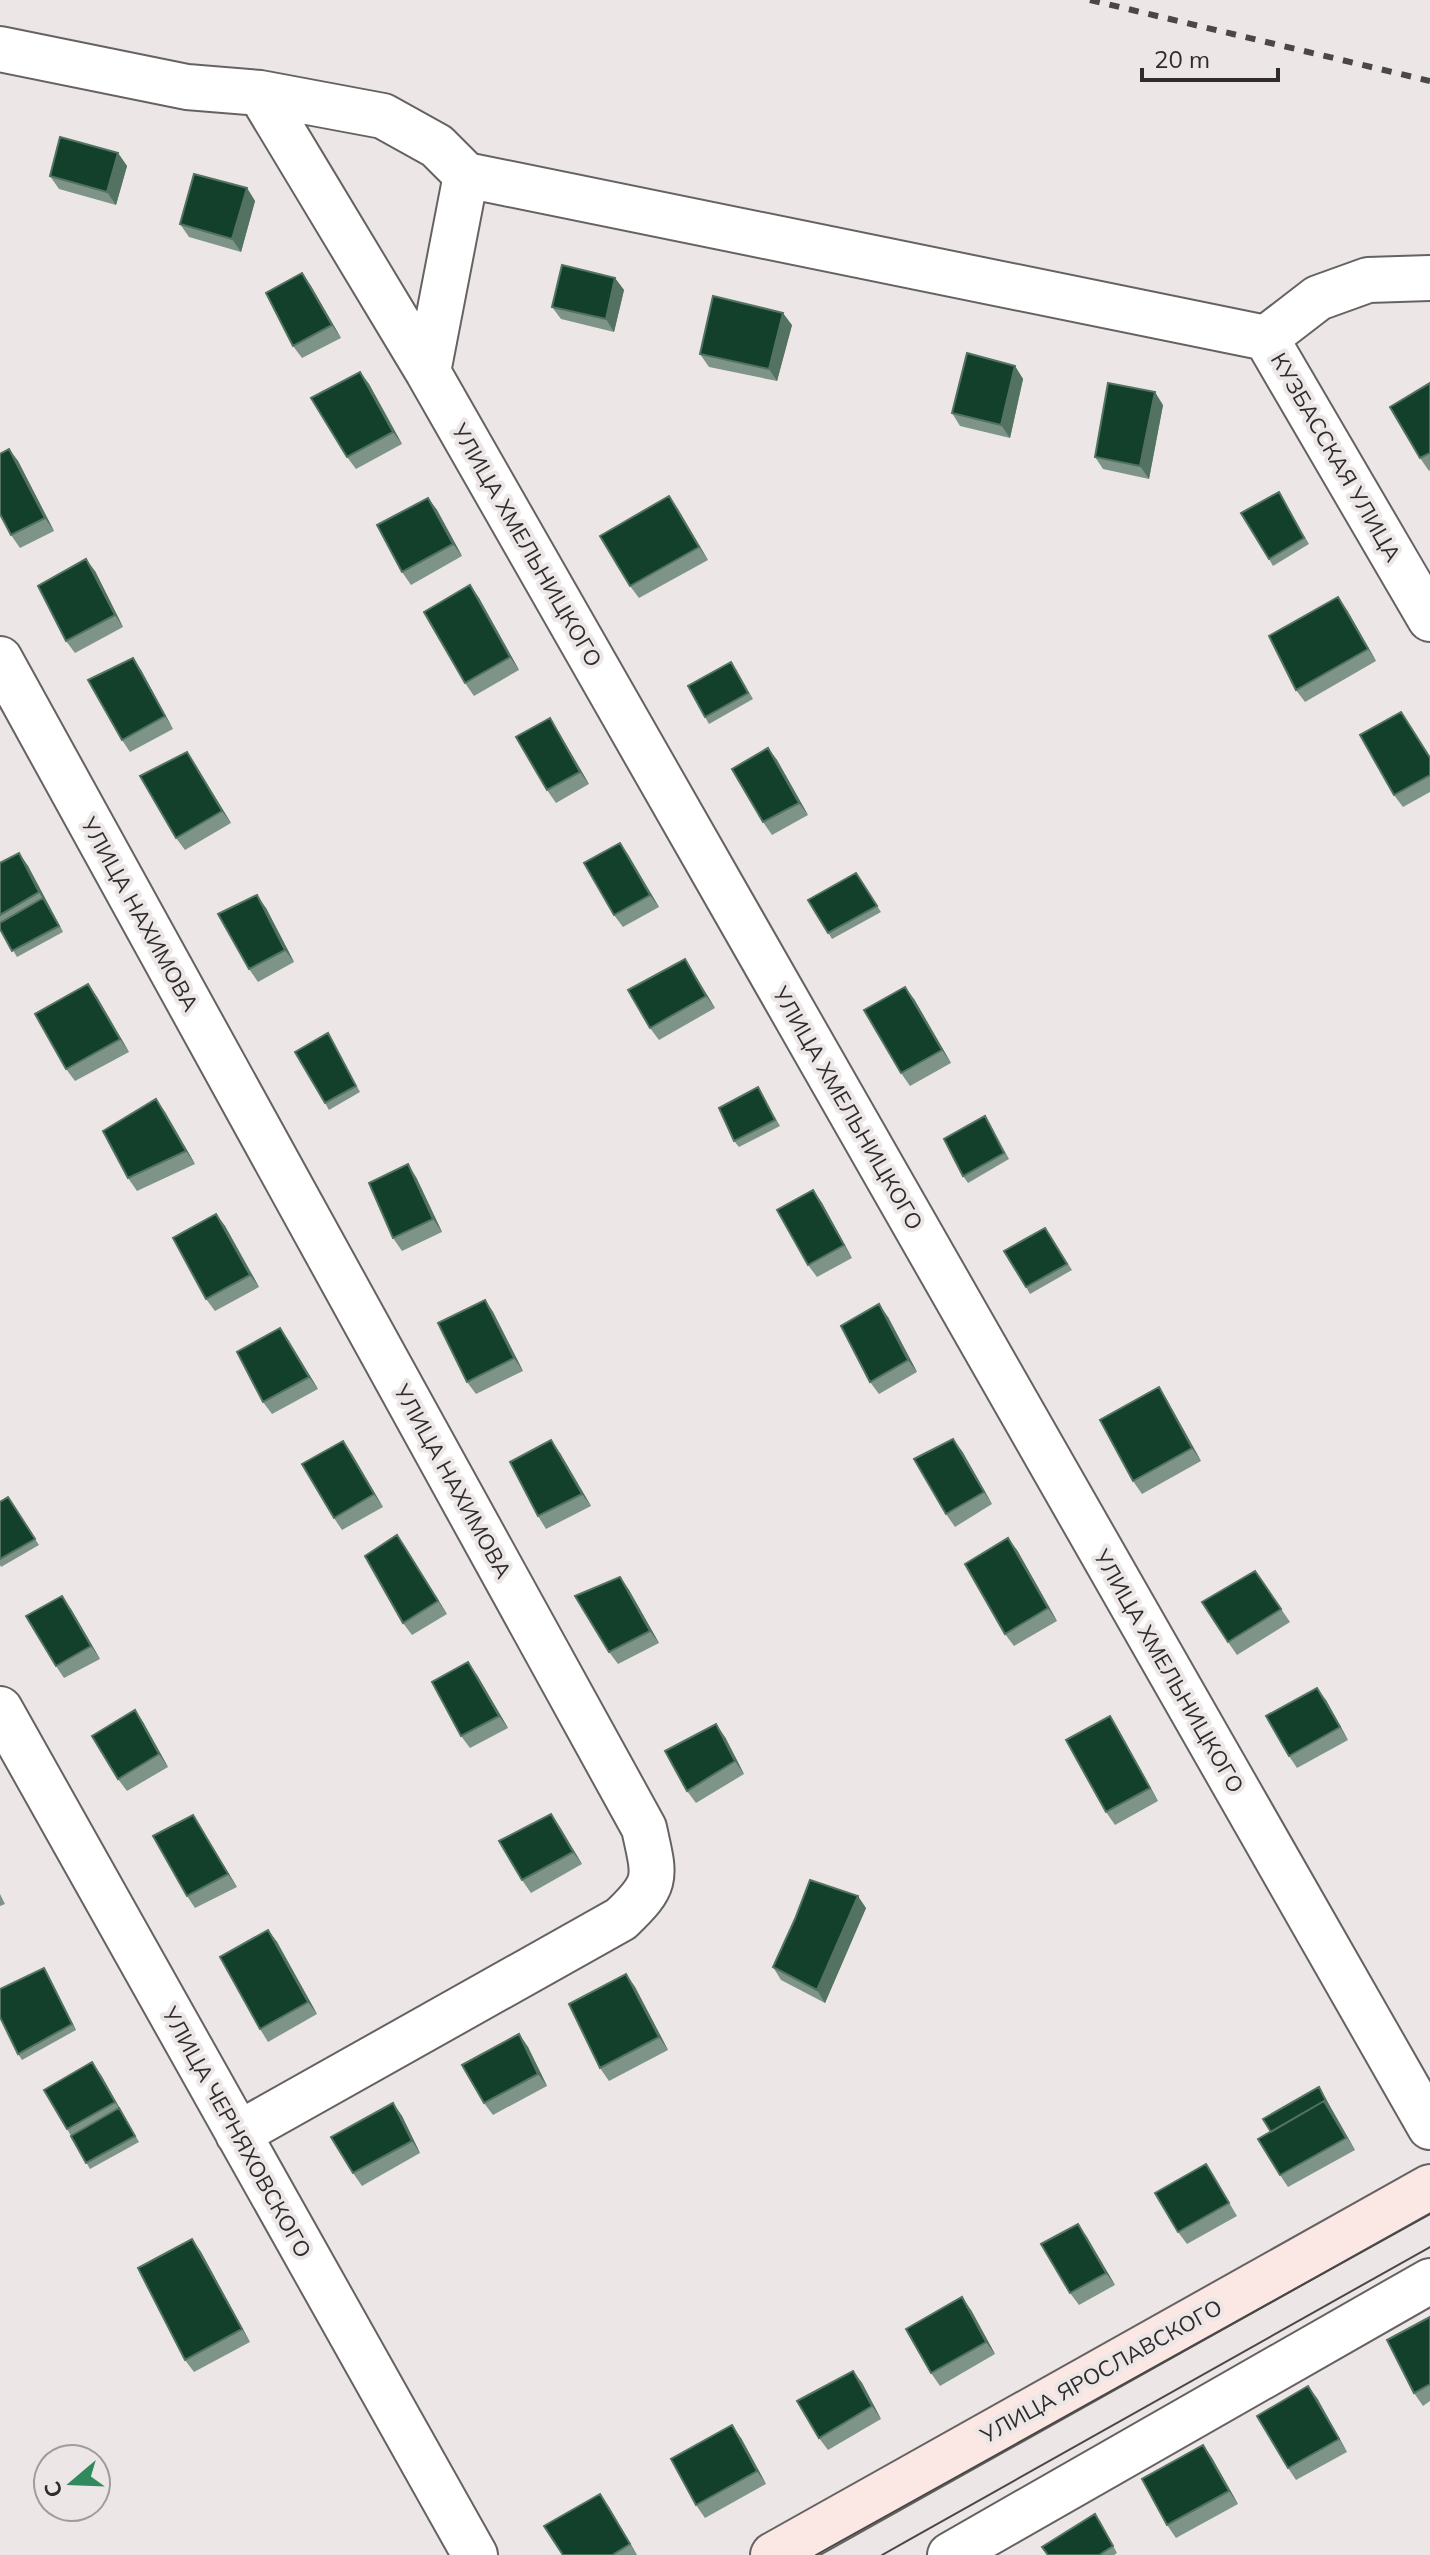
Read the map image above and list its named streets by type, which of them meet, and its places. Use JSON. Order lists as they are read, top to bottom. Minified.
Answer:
{"streets":{"street":["КУЗБАССКАЯ УЛИЦА","УЛИЦА ХМЕЛЬНИЦКОГО","УЛИЦА НАХИМОВА","УЛИЦА ЧЕРНЯХОВСКОГО","УЛИЦА ЯРОСЛАВСКОГО"]},"crossings":[["УЛИЦА НАХИМОВА","УЛИЦА ЧЕРНЯХОВСКОГО"]],"scale_bar":"20 m","north":"left"}
